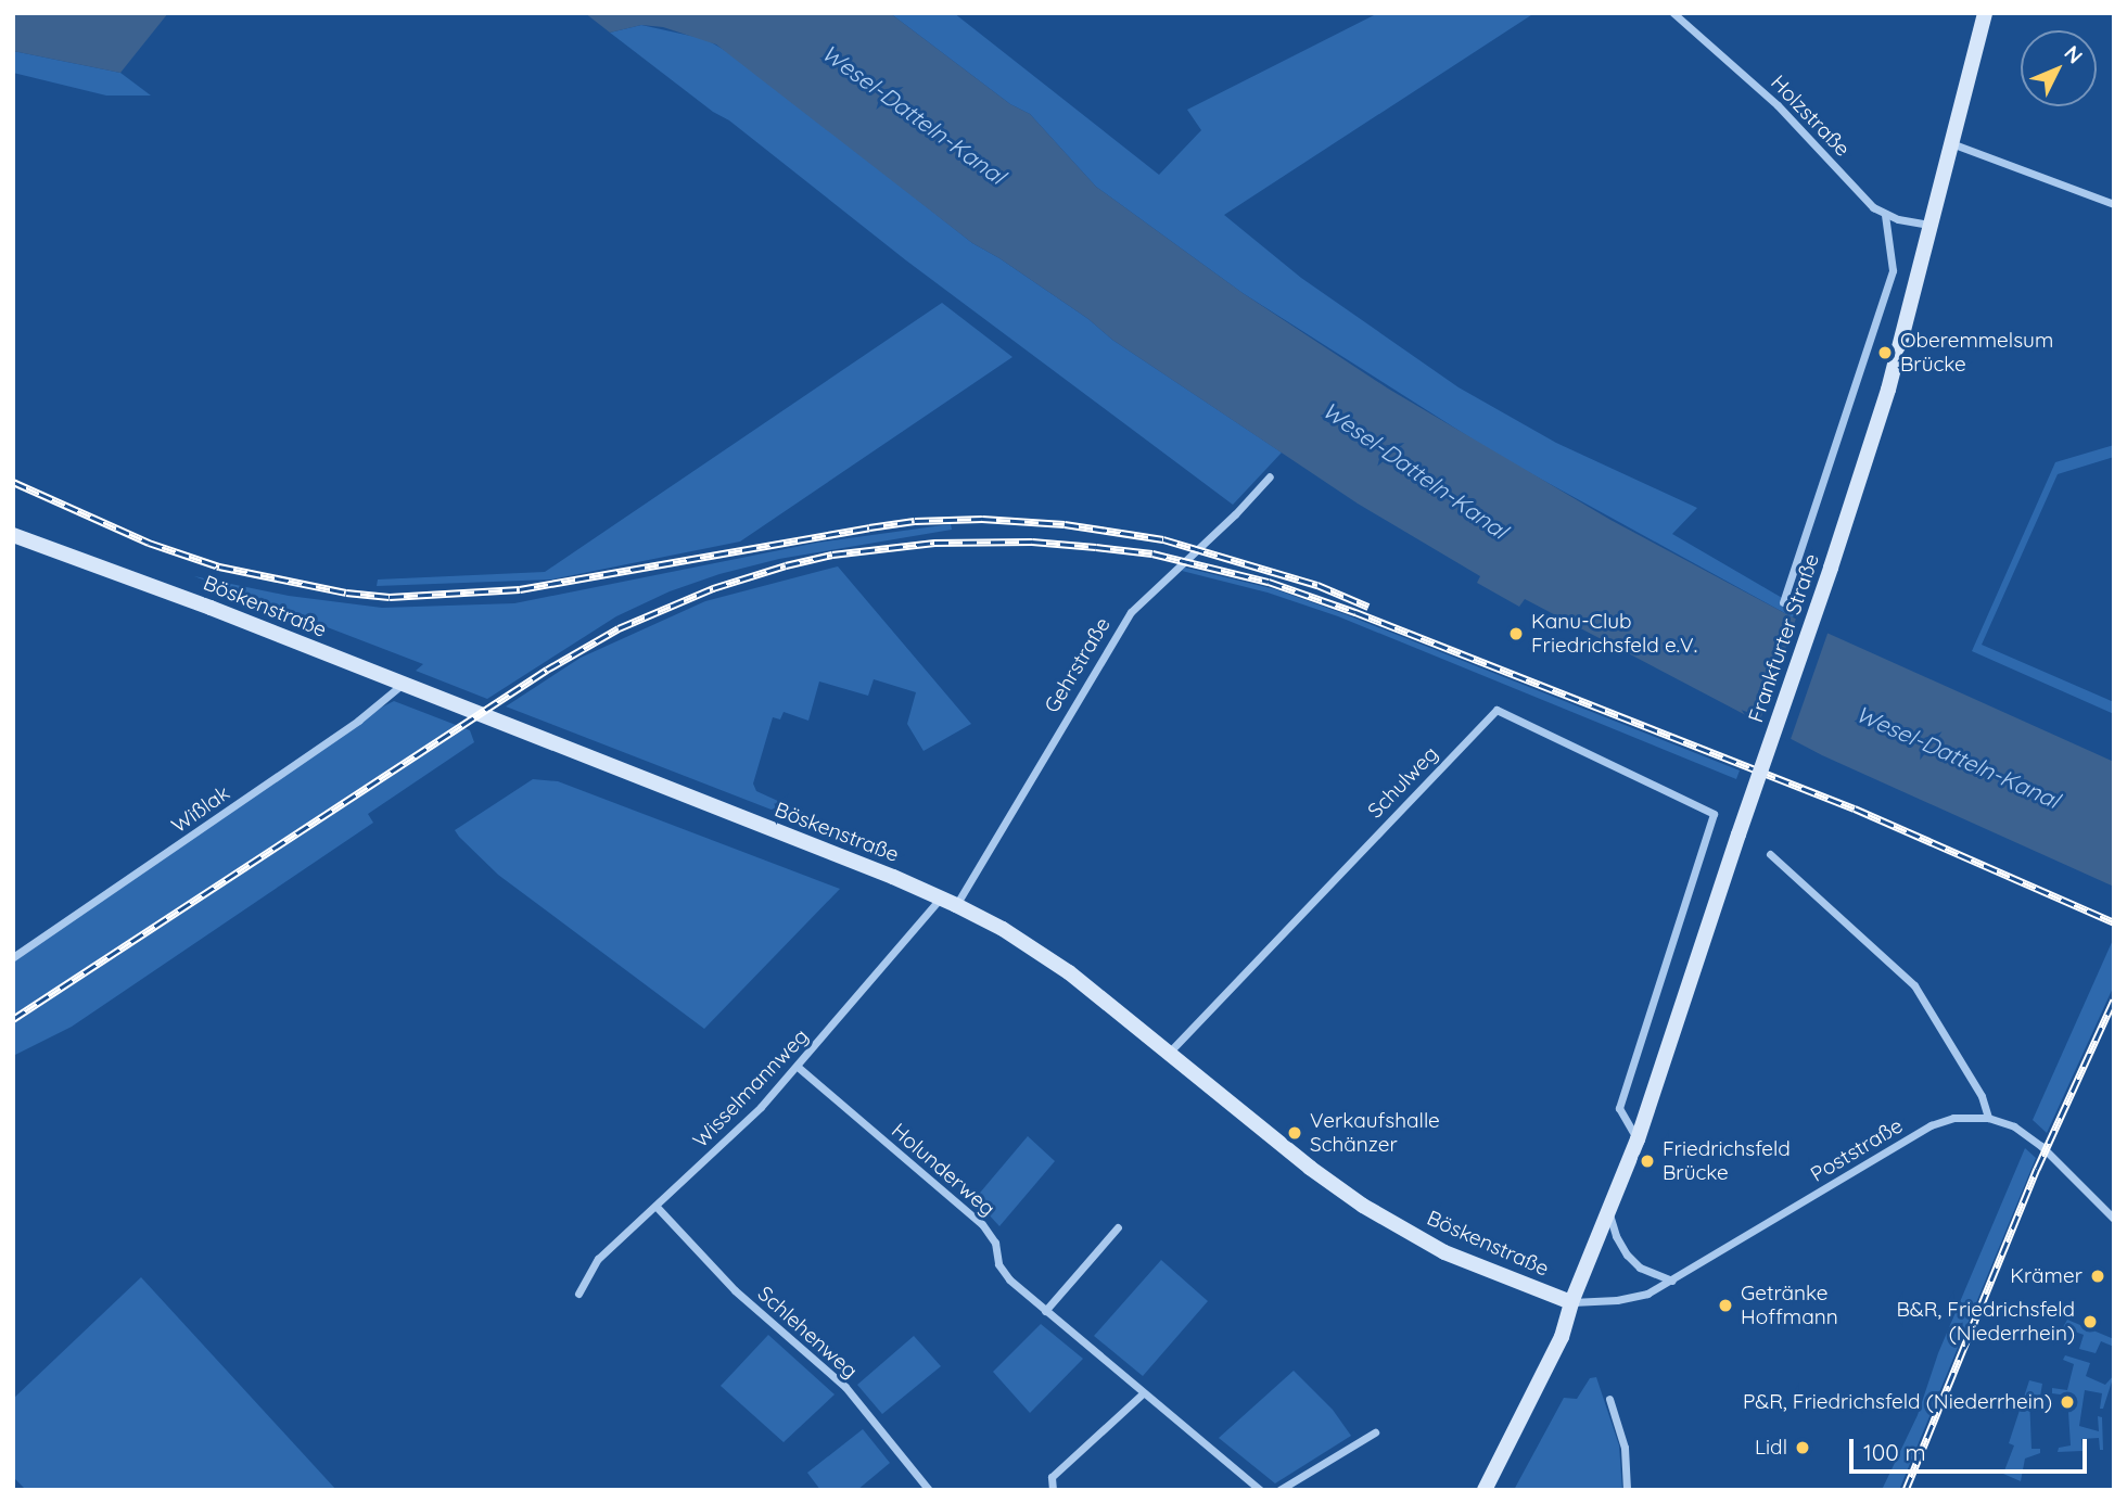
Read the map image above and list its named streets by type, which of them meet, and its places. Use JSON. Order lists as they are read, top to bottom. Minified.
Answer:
{"streets":{"main road":["Böskenstraße","Frankfurter Straße"],"street":["Holzstraße","Gehrstraße","Schulweg","Wißlak","Wisselmannweg","Poststraße","Holunderweg","Schlehenweg"]},"crossings":[["Holzstraße","Frankfurter Straße"],["Böskenstraße","Frankfurter Straße"],["Böskenstraße","Gehrstraße"],["Böskenstraße","Schulweg"],["Böskenstraße","Wißlak"],["Böskenstraße","Wisselmannweg"],["Böskenstraße","Poststraße"],["Frankfurter Straße","Schulweg"],["Frankfurter Straße","Poststraße"],["Wisselmannweg","Holunderweg"],["Wisselmannweg","Schlehenweg"]],"water":["Wesel-Datteln-Kanal"],"places":["Oberemmelsum Brücke","Kanu-Club Friedrichsfeld e.V.","Verkaufshalle Schänzer","Friedrichsfeld Brücke","Krämer","Getränke Hoffmann","B&R, Friedrichsfeld (Niederrhein)","P&R, Friedrichsfeld (Niederrhein)","Lidl"],"scale_bar":"100 m","north":"top right"}
